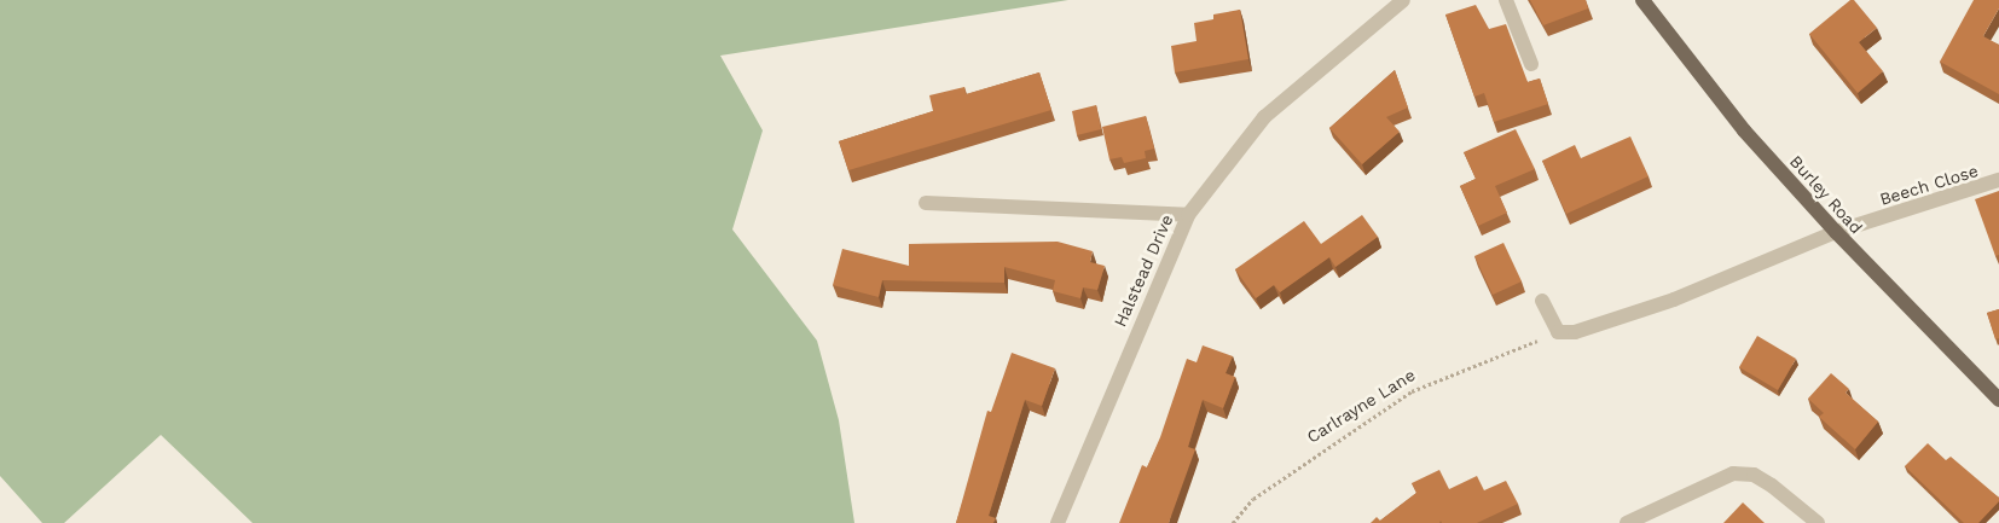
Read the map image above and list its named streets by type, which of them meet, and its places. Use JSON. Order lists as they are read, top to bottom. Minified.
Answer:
{"streets":{"main road":["Burley Road"],"street":["Beech Close","Halstead Drive"],"path":["Carlrayne Lane"]},"crossings":[["Beech Close","Burley Road"]]}
